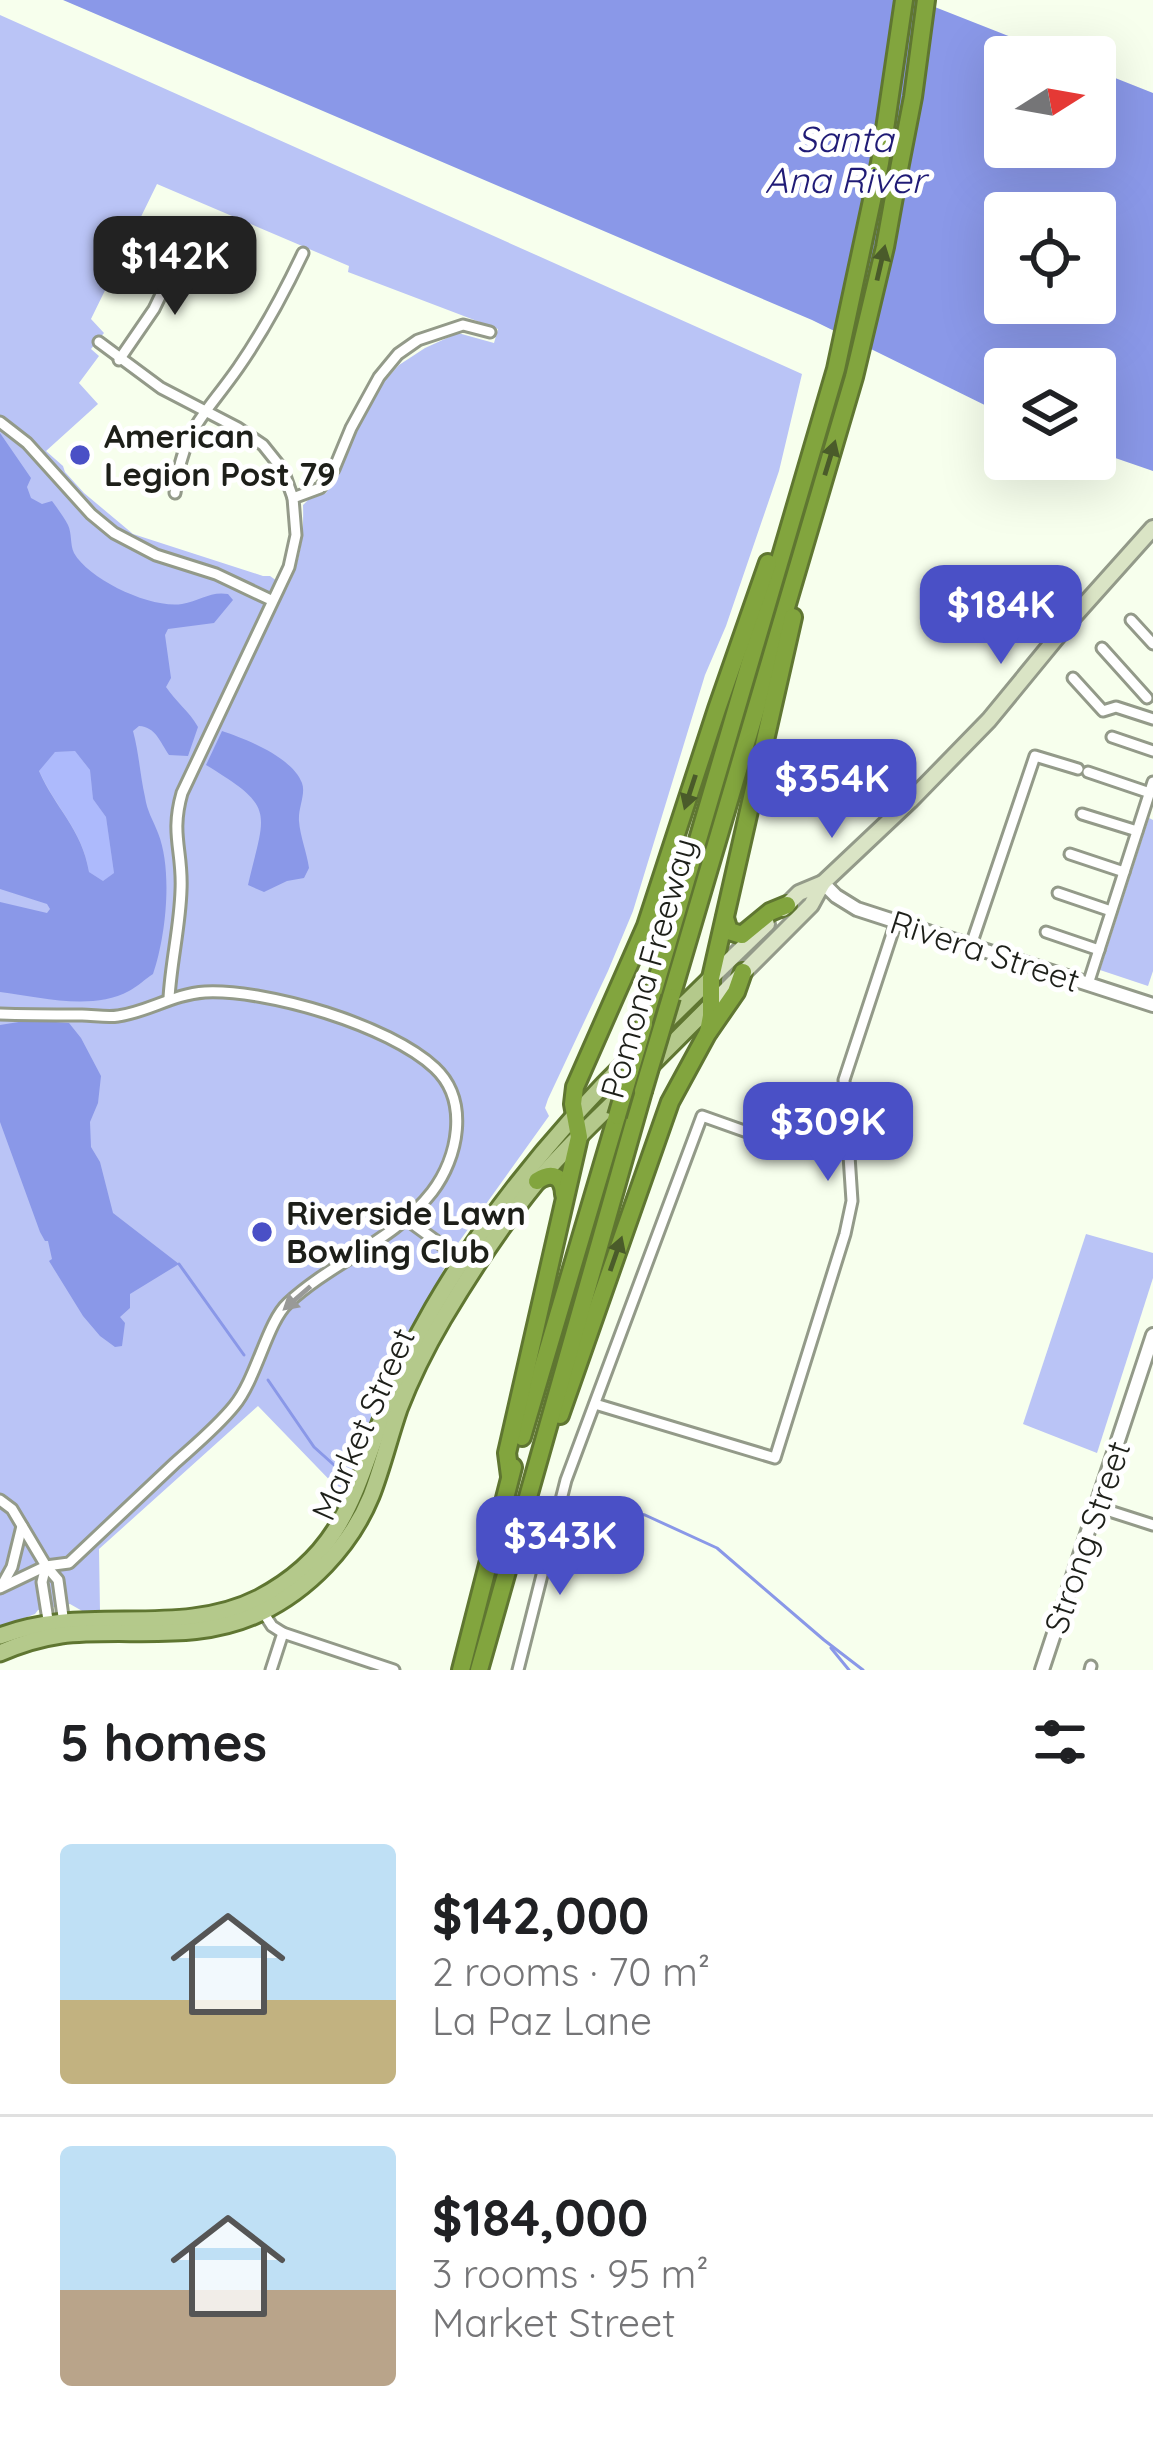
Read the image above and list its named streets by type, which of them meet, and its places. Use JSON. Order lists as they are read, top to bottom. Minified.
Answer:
{"streets":{"highway":["Pomona Freeway"],"main road":["Market Street"],"street":["Rivera Street","Strong Street"]},"crossings":[["Rivera Street","Market Street"]],"water":["Santa Ana River"],"places":["American Legion Post 79","Riverside Lawn Bowling Club"],"north":"right","page":{"price":["$142K","$184K","$354K","$309K","$343K"],"heading":"5 homes","list":[{"name":"$142,000","note":"2 rooms · 70 m² · La Paz Lane"},{"name":"$184,000","note":"3 rooms · 95 m² · Market Street"}]}}
